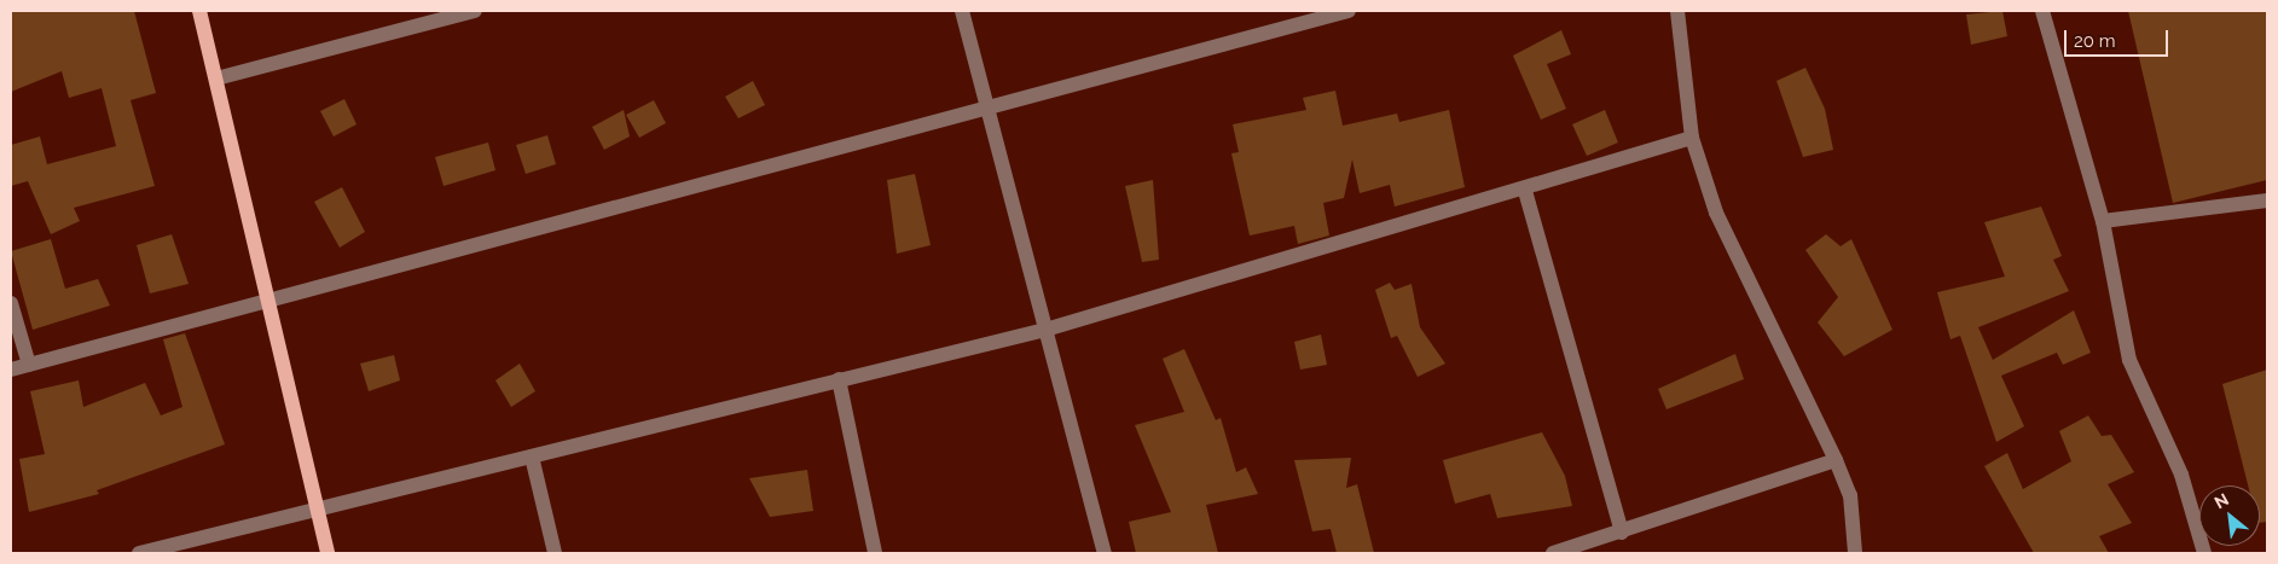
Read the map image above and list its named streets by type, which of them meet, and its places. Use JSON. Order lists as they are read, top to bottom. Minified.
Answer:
{"scale_bar":"20 m","north":"top left"}
